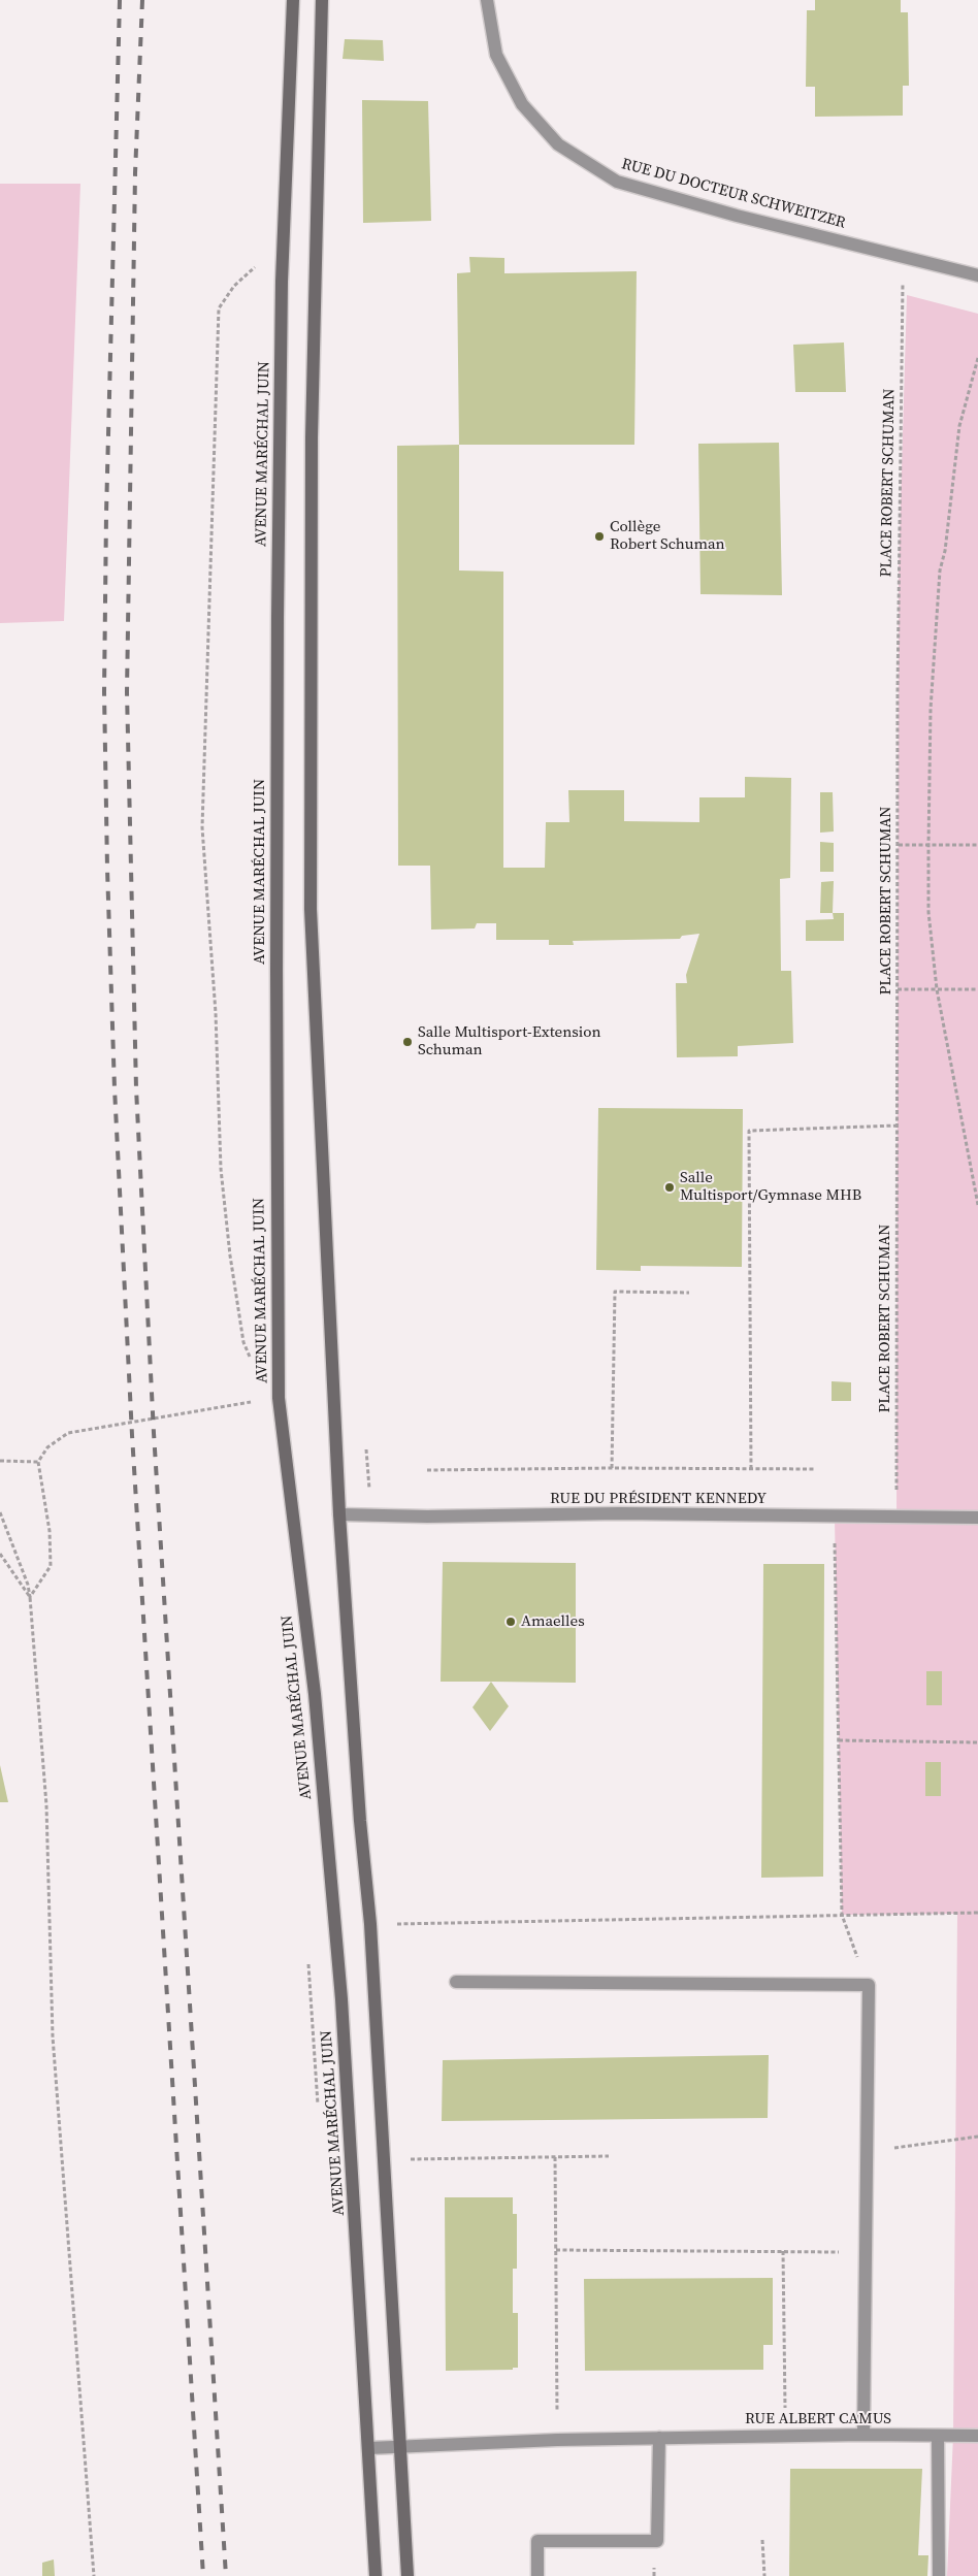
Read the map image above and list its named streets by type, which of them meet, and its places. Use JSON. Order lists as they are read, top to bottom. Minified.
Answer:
{"streets":{"main road":["AVENUE MARÉCHAL JUIN"],"street":["RUE DU DOCTEUR SCHWEITZER","RUE DU PRÉSIDENT KENNEDY","RUE ALBERT CAMUS"],"path":["PLACE ROBERT SCHUMAN"]},"crossings":[["AVENUE MARÉCHAL JUIN","RUE ALBERT CAMUS"],["PLACE ROBERT SCHUMAN","RUE DU PRÉSIDENT KENNEDY"]],"places":["Collège Robert Schuman","Salle Multisport-Extension Schuman","Salle Multisport/Gymnase MHB","Amaelles"]}
